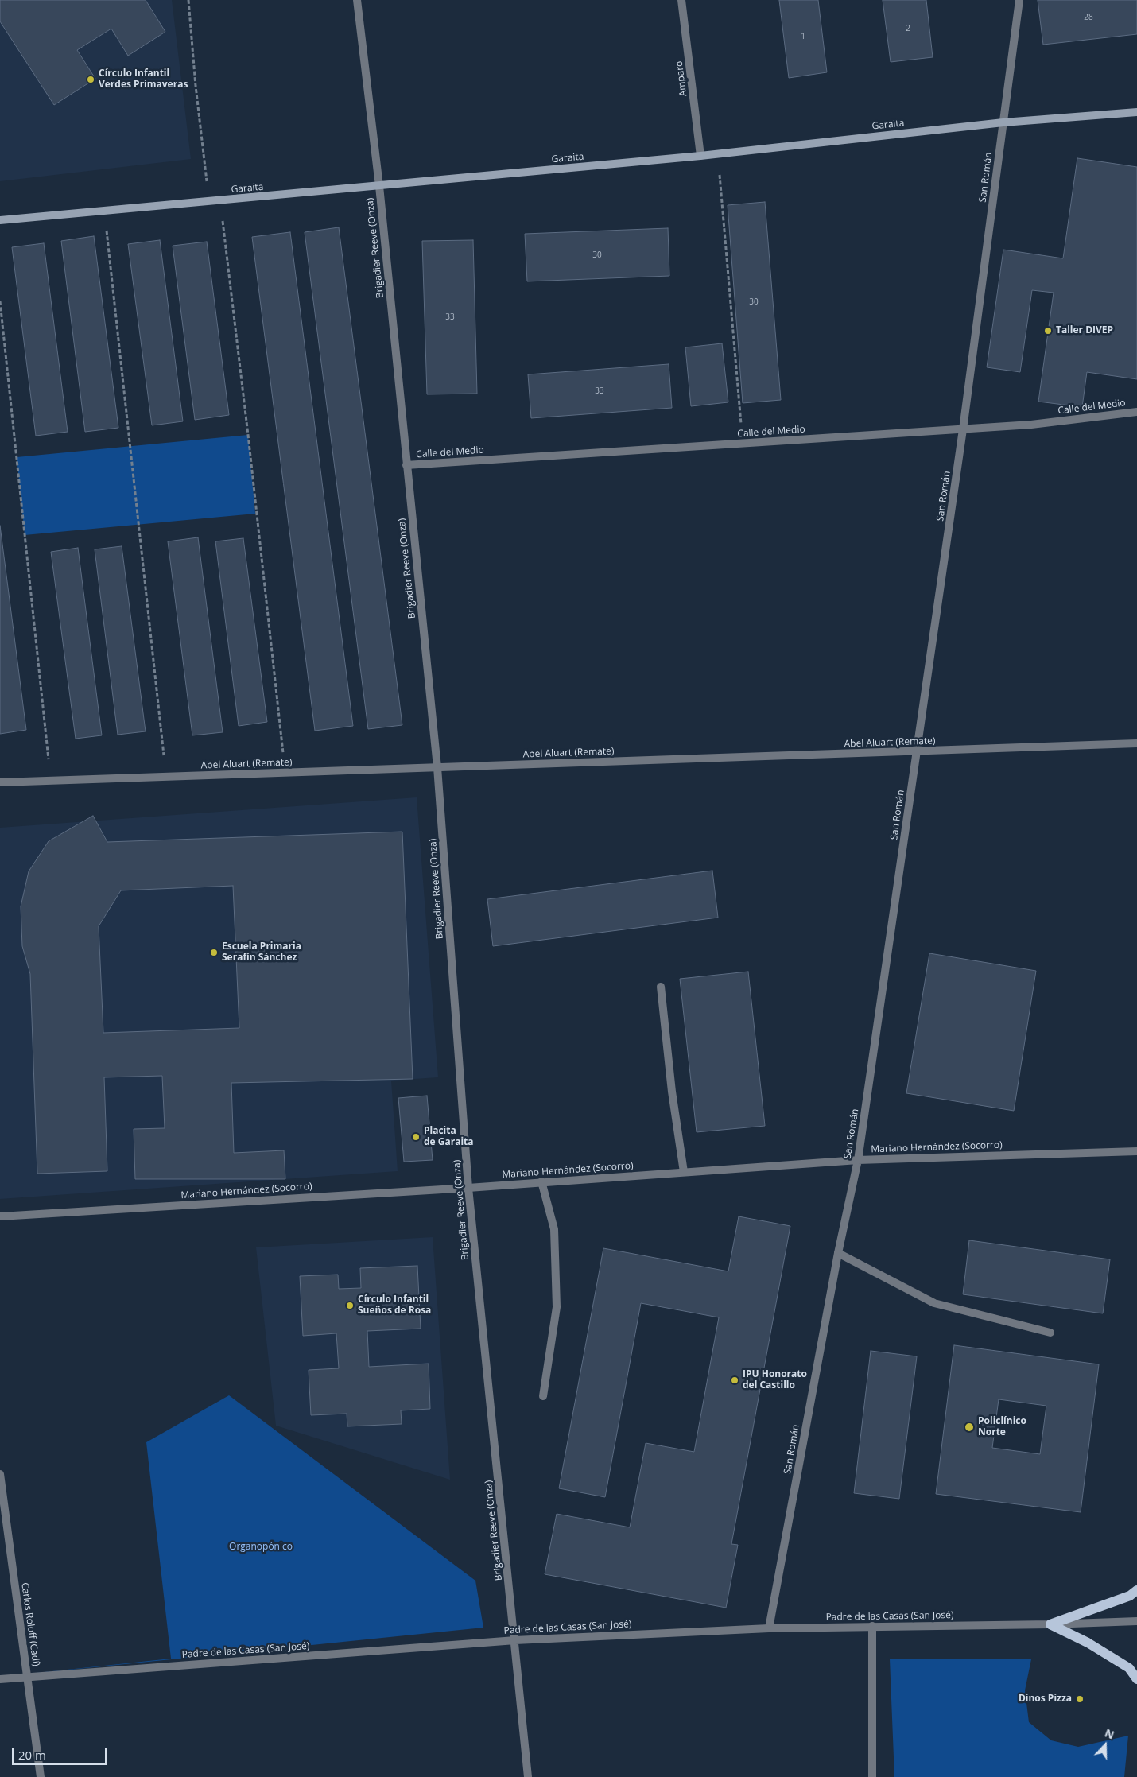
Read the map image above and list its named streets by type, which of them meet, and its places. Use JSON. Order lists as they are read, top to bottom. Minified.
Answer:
{"streets":{"main road":["Garaita"],"street":["Amparo","San Román","Brigadier Reeve (Onza)","Calle del Medio","Abel Aluart (Remate)","Mariano Hernández (Socorro)","Padre de las Casas (San José)","Carlos Roloff (Cadí)"]},"crossings":[["Amparo","Garaita"],["Garaita","San Román"],["Garaita","Brigadier Reeve (Onza)"],["San Román","Calle del Medio"],["San Román","Abel Aluart (Remate)"],["San Román","Mariano Hernández (Socorro)"],["San Román","Padre de las Casas (San José)"],["Brigadier Reeve (Onza)","Calle del Medio"],["Brigadier Reeve (Onza)","Abel Aluart (Remate)"],["Brigadier Reeve (Onza)","Mariano Hernández (Socorro)"],["Brigadier Reeve (Onza)","Padre de las Casas (San José)"],["Padre de las Casas (San José)","Carlos Roloff (Cadí)"]],"parks":["Organopónico"],"places":["Círculo Infantil Verdes Primaveras","Taller DIVEP","Escuela Primaria Serafín Sánchez","Placita de Garaita","Círculo Infantil Sueños de Rosa","IPU Honorato del Castillo","Policlínico Norte","Dinos Pizza"],"house_numbers":["28","2","1","30","30","33","33"],"scale_bar":"20 m","north":"top"}
